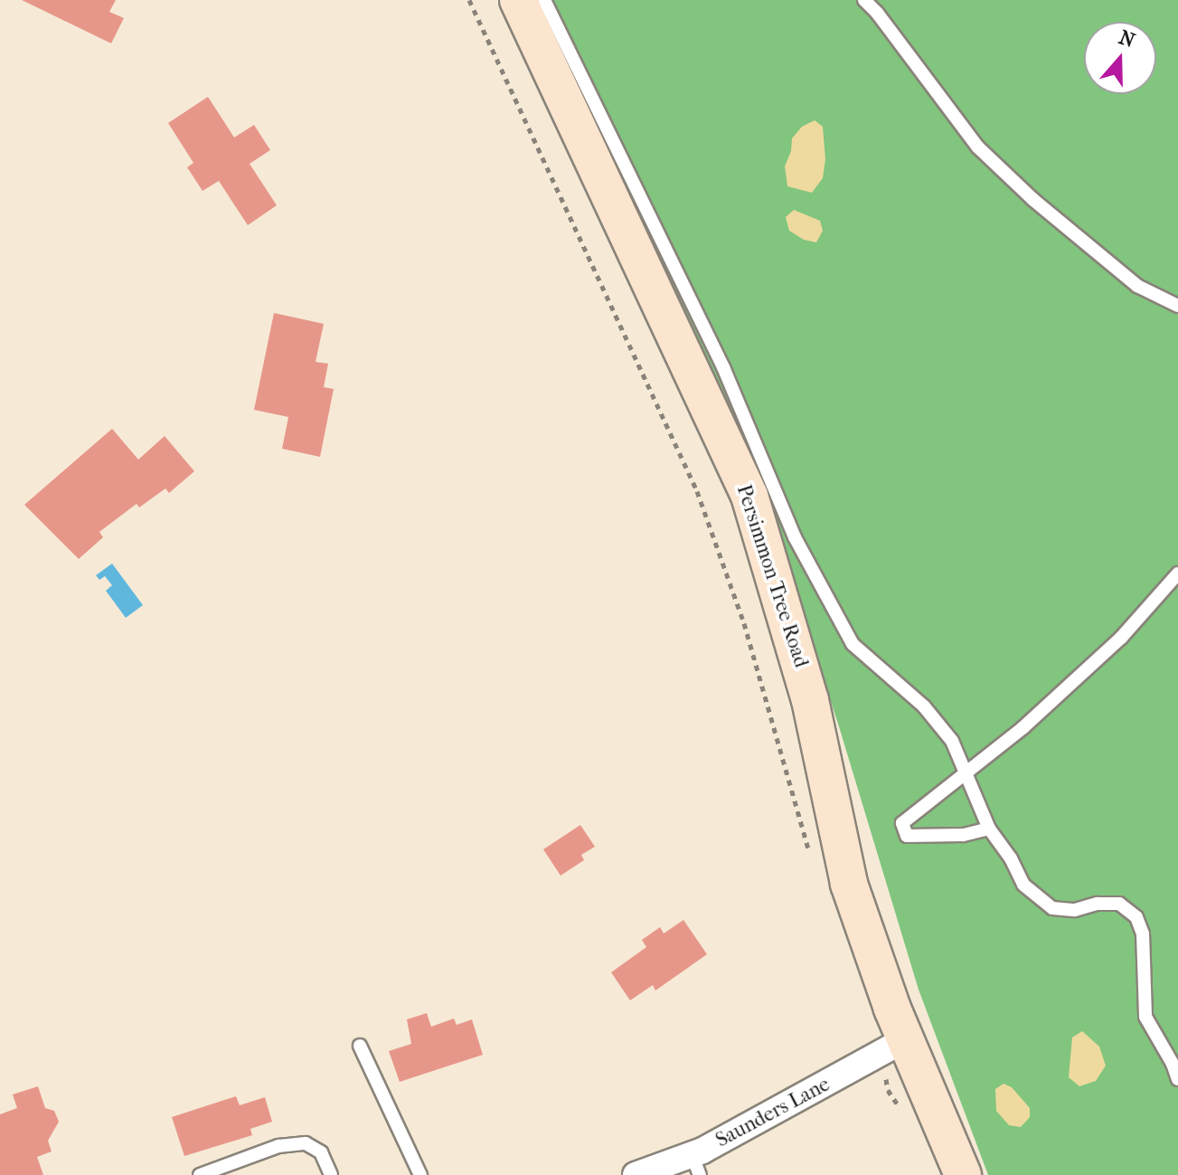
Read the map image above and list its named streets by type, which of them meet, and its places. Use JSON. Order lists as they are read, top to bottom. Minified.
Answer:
{"streets":{"main road":["Persimmon Tree Road"],"street":["Saunders Lane"]},"crossings":[["Persimmon Tree Road","Saunders Lane"]],"north":"top"}
